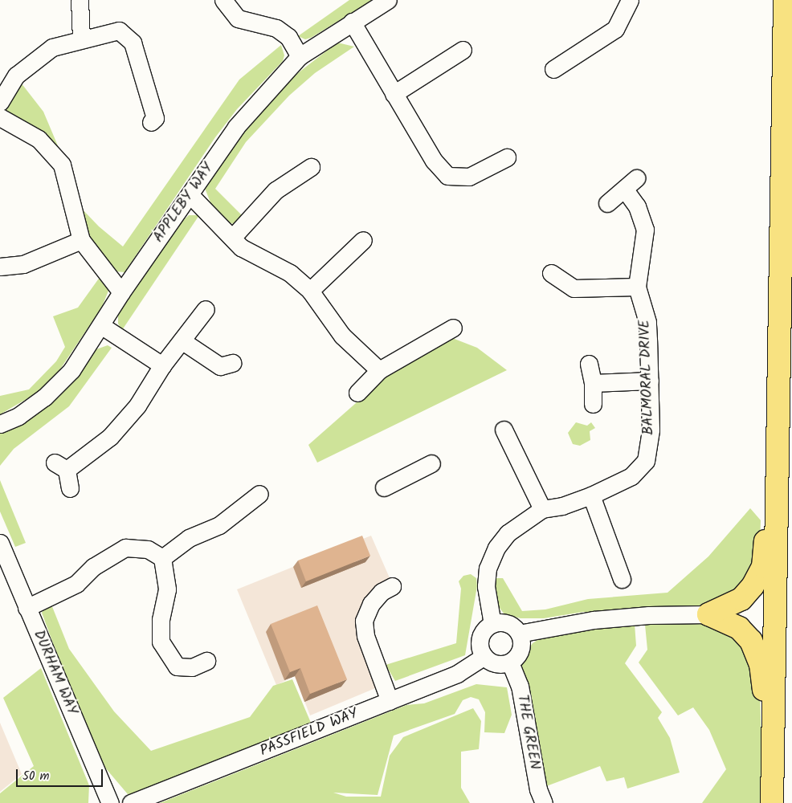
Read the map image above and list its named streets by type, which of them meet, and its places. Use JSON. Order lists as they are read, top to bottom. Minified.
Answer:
{"streets":{"street":["APPLEBY WAY","BALMORAL DRIVE","DURHAM WAY","THE GREEN","PASSFIELD WAY"]},"crossings":[["BALMORAL DRIVE","THE GREEN"],["BALMORAL DRIVE","PASSFIELD WAY"],["THE GREEN","PASSFIELD WAY"]],"scale_bar":"50 m"}
